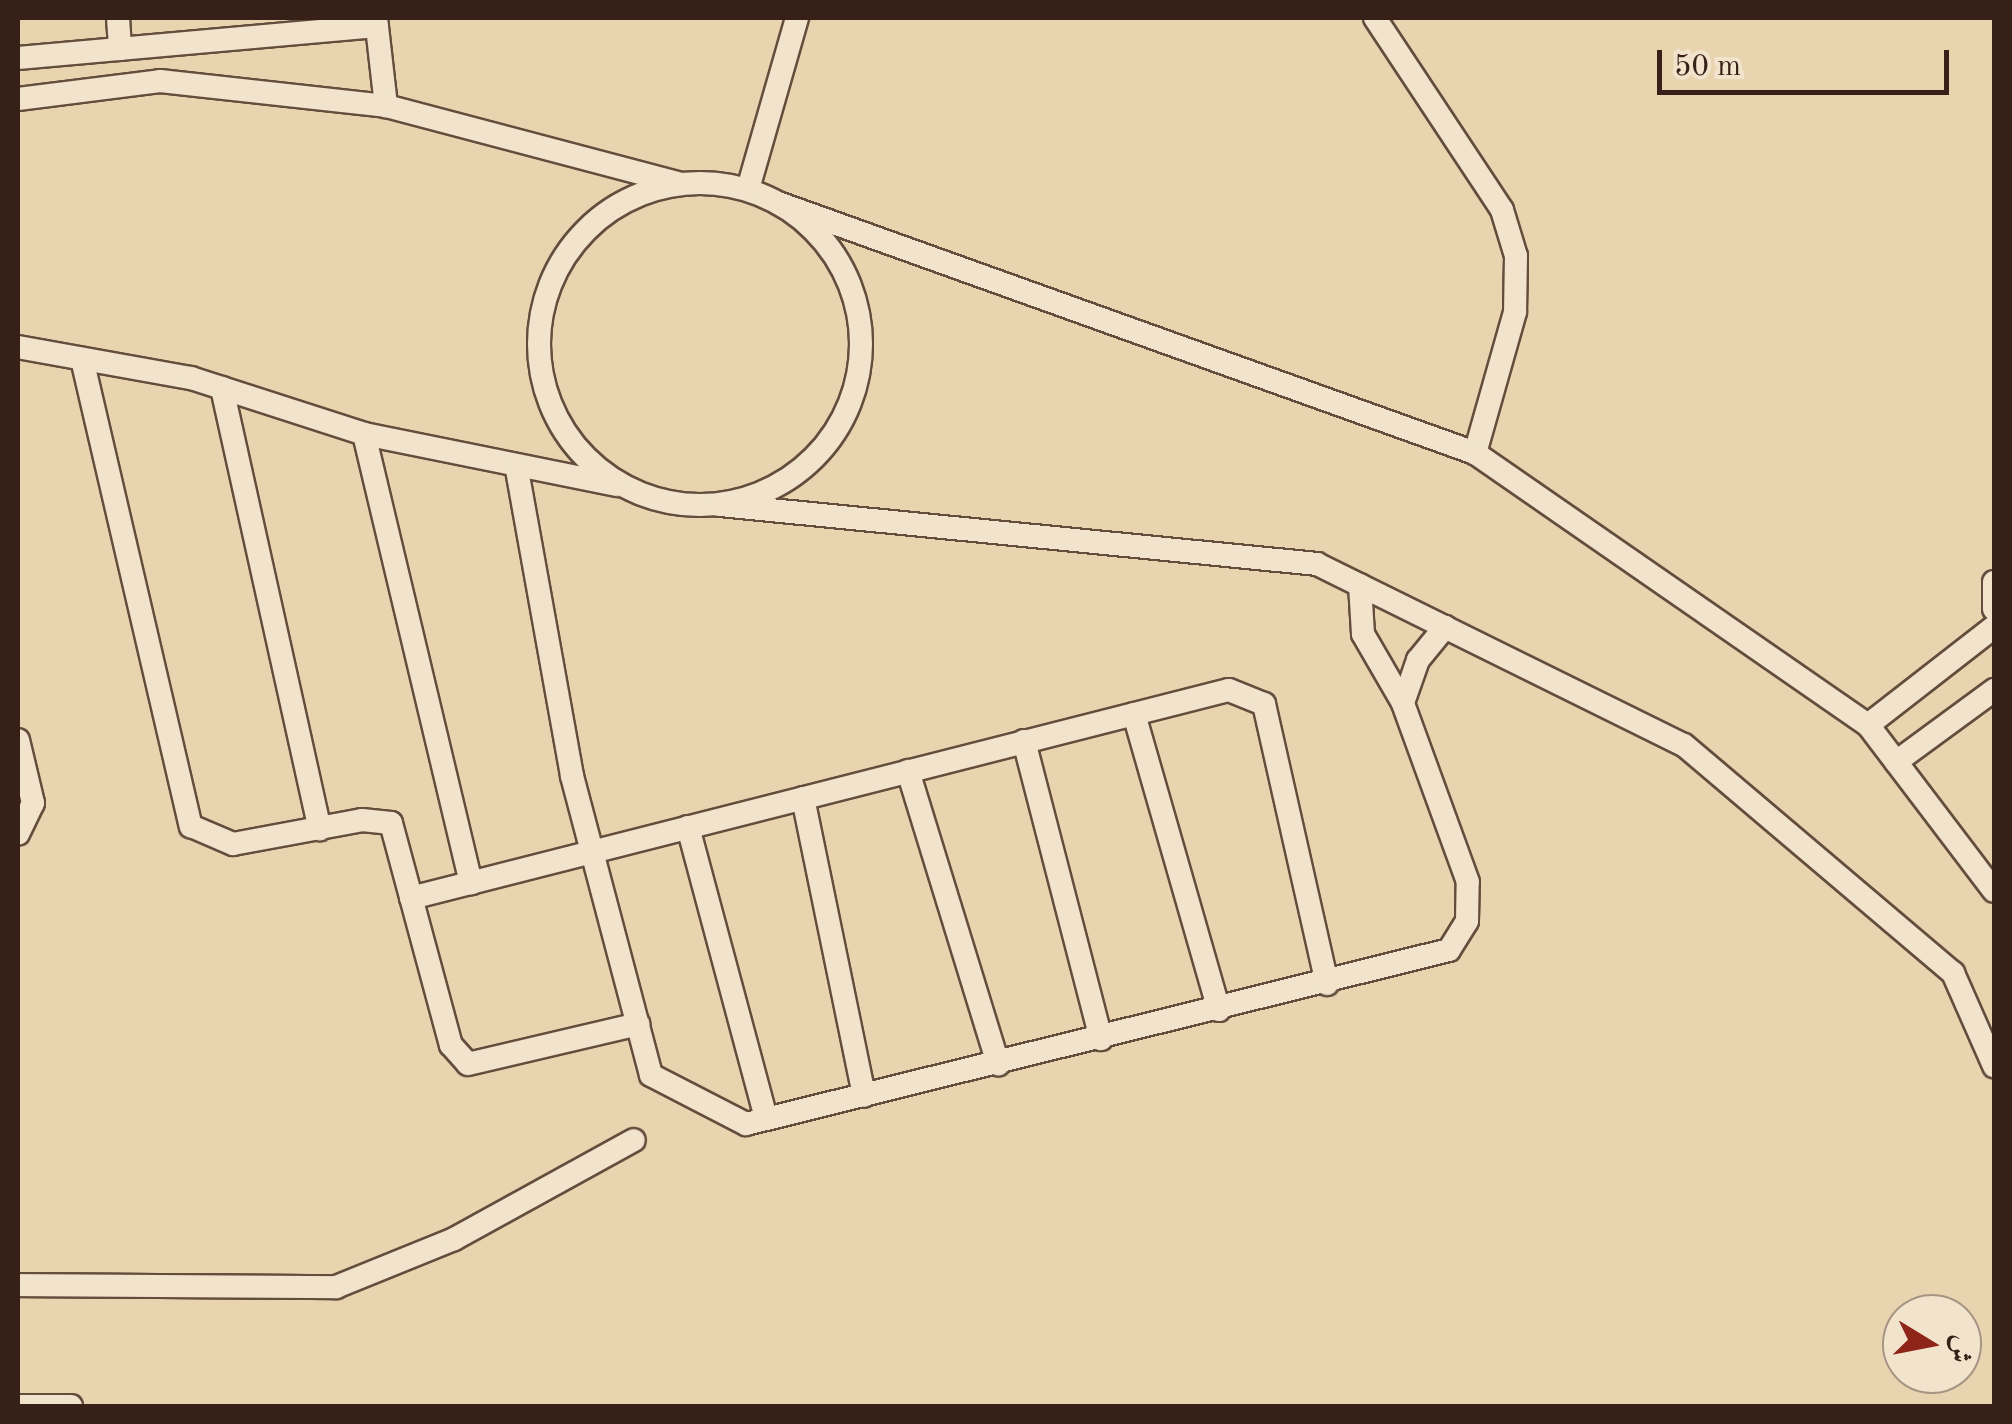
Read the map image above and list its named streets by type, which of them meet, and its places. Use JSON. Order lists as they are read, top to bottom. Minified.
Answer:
{"scale_bar":"50 m","north":"right"}
